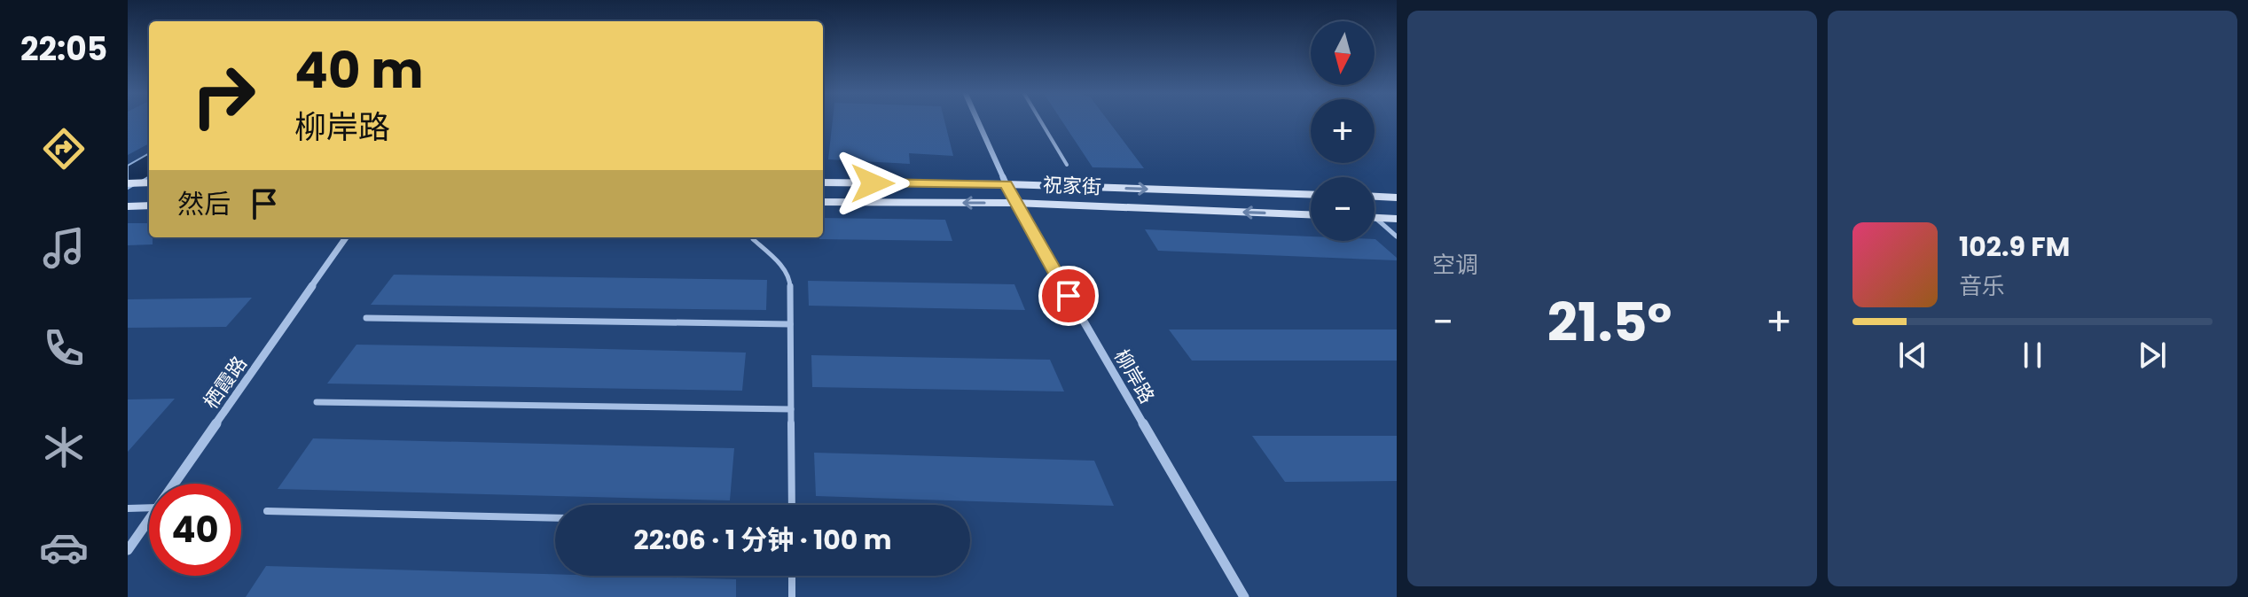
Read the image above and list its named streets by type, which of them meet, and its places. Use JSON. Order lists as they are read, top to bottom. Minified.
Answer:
{"streets":{"street":["祝家街","柳岸路","栖霞路"]},"crossings":[["祝家街","柳岸路"]],"north":"bottom","page":{"tabs":"22:05","tile":"空调","map_buttons":["+","−"],"turn":["40 m","柳岸路"],"then":"然后","song":["102.9 FM","音乐"],"heat":["−","21.5°","+"],"limit":"40","trip":"22:06 · 1 分钟 · 100 m"}}
